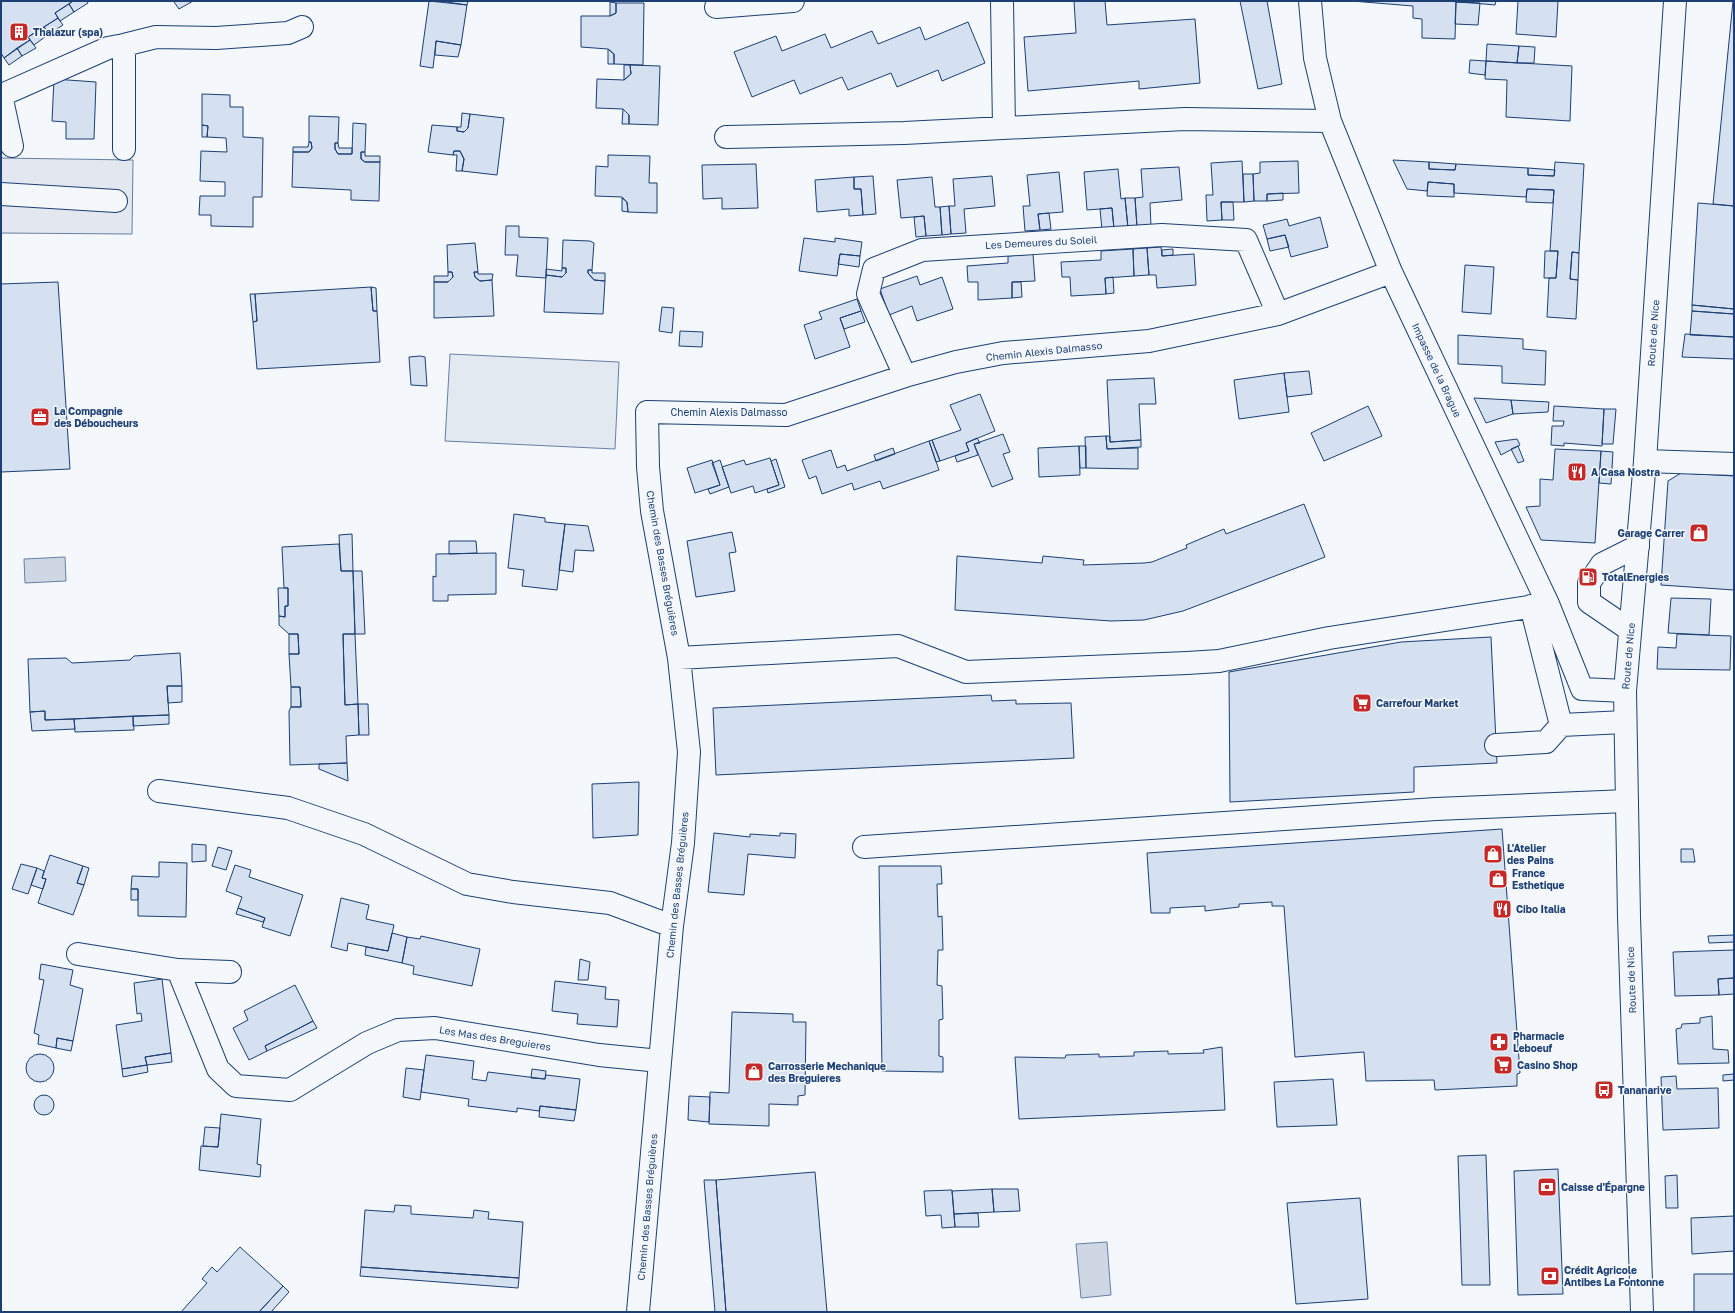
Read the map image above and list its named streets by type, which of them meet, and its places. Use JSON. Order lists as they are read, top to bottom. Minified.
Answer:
{"streets":{"street":["Les Demeures du Soleil","Route de Nice","Chemin Alexis Dalmasso","Impasse de la Brague","Chemin des Basses Bréguières","Les Mas des Breguieres"]},"crossings":[["Les Demeures du Soleil","Chemin Alexis Dalmasso"],["Route de Nice","Impasse de la Brague"],["Chemin Alexis Dalmasso","Impasse de la Brague"],["Chemin Alexis Dalmasso","Chemin des Basses Bréguières"],["Chemin des Basses Bréguières","Les Mas des Breguieres"]],"places":{"building":["Thalazur (spa)"],"office":["La Compagnie des Déboucheurs"],"restaurant":["A Casa Nostra","Cibo Italia"],"shop":["Garage Carrer","L'Atelier des Pains","France Esthetique","Carrosserie Mechanique des Breguieres"],"fuel station":["TotalEnergies"],"supermarket":["Carrefour Market","Casino Shop"],"pharmacy":["Pharmacie Leboeuf"],"bus stop":["Tananarive"],"bank":["Caisse d'Épargne","Crédit Agricole Antibes La Fontonne"]}}
